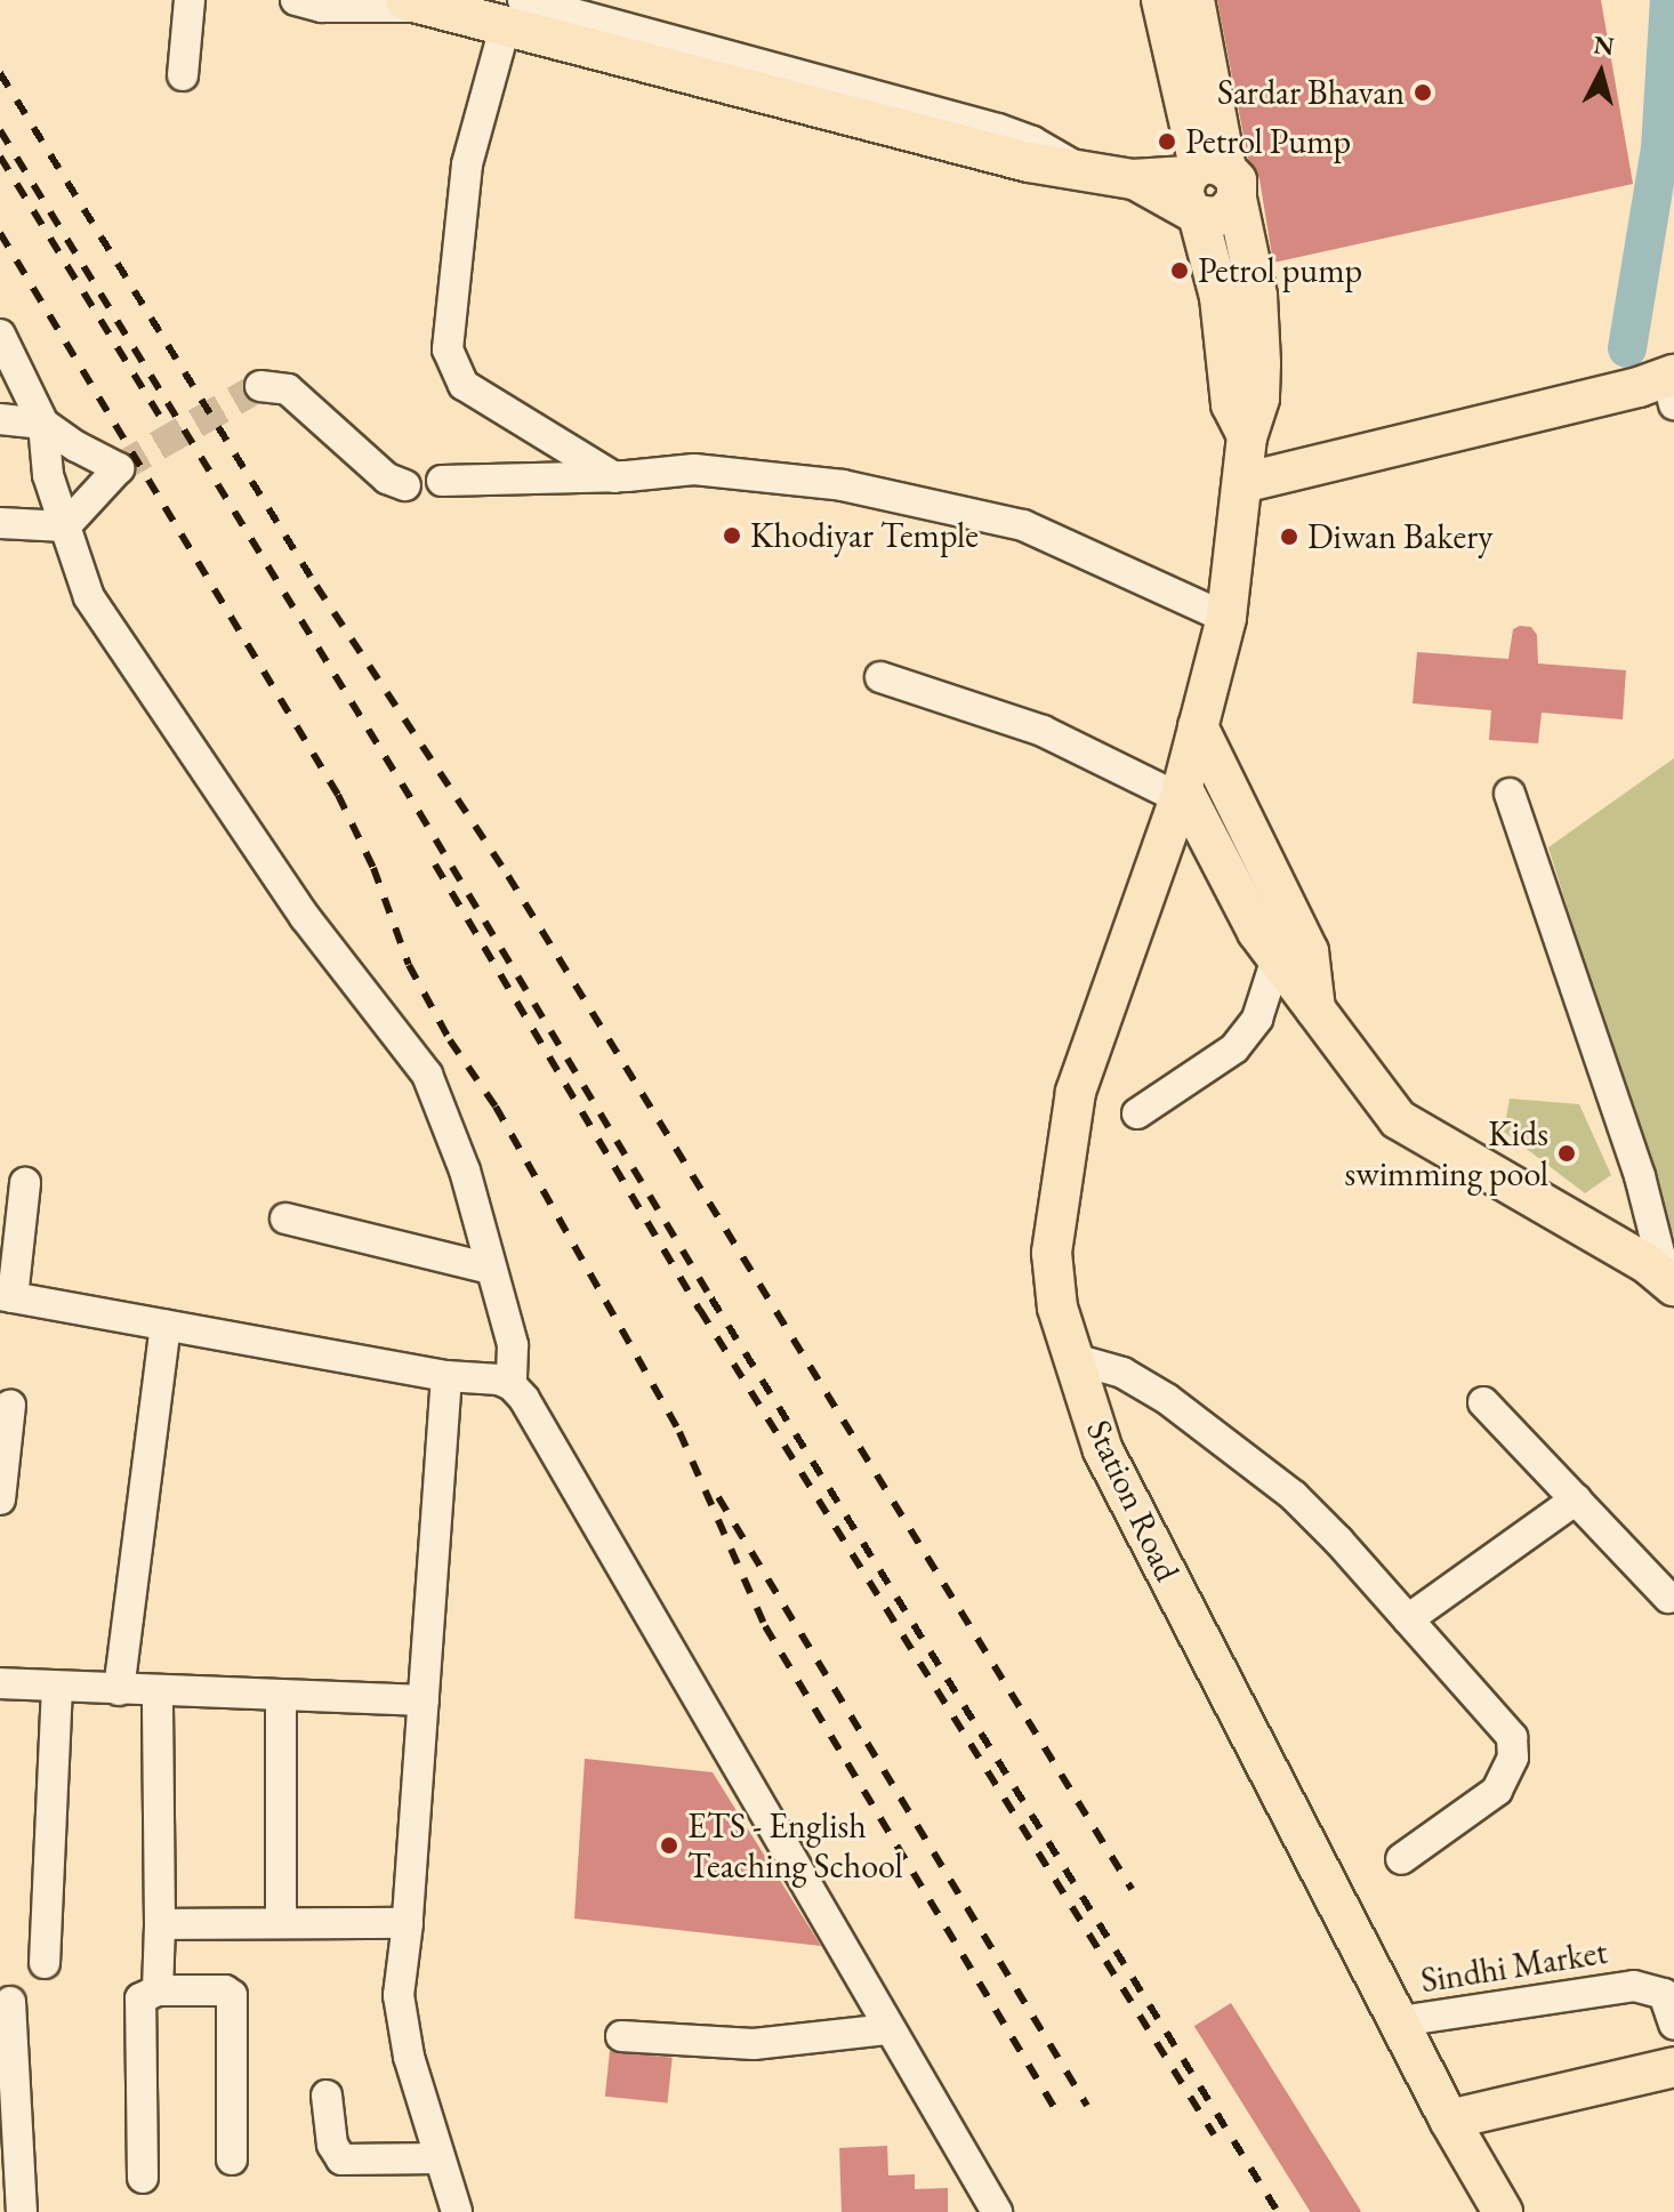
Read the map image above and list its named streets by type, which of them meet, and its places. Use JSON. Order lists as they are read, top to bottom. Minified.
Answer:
{"streets":{"main road":["Station Road"],"street":["Sindhi Market"]},"crossings":[["Station Road","Sindhi Market"]],"places":["Sardar Bhavan","Petrol Pump","Petrol pump","Khodiyar Temple","Diwan Bakery","Kids swimming pool","ETS - English Teaching School"],"north":"top"}
